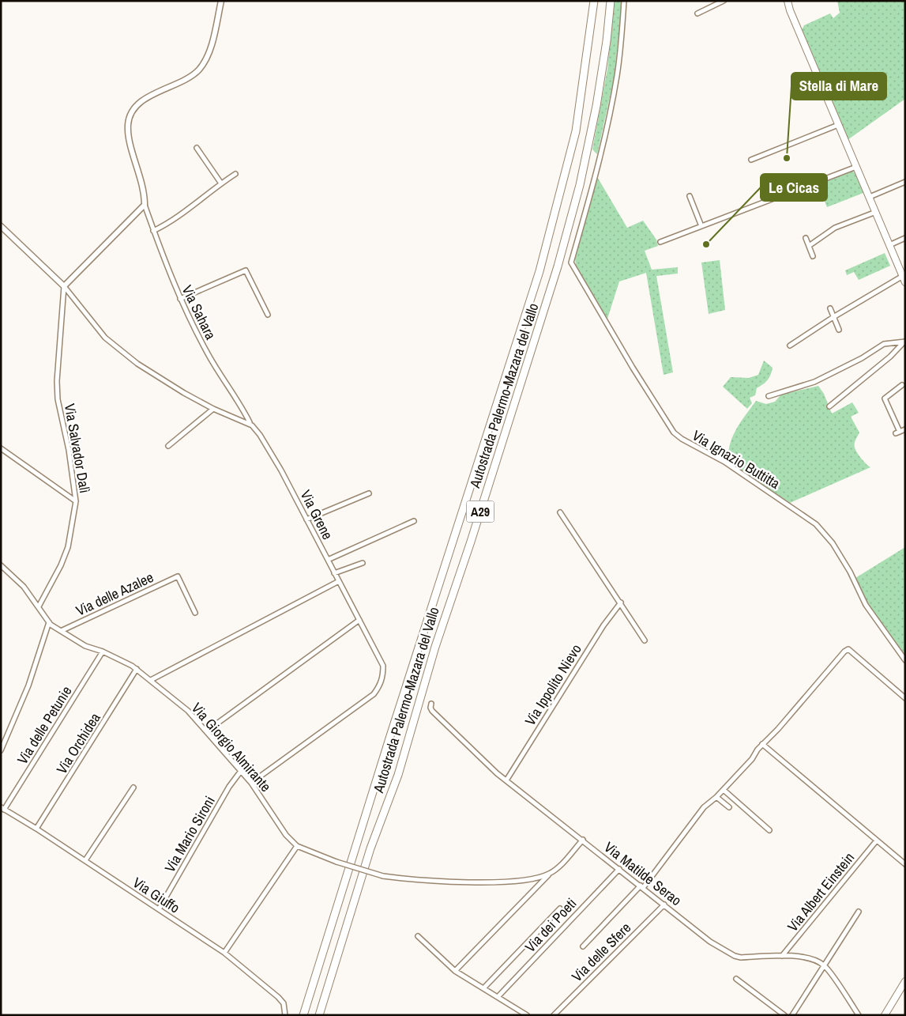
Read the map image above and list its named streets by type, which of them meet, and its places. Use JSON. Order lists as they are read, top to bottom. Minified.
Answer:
{"streets":{"highway":["Autostrada Palermo-Mazara del Vallo","A29"],"street":["Via Sahara","Via Salvador Dalì","Via Ignazio Buttitta","Via Grene","Via delle Azalee","Via Ippolito Nievo","Via delle Petunie","Via Orchidea","Via Giorgio Almirante","Via Mario Sironi","Via Matilde Serao","Via Albert Einstein","Via Giuffo","Via dei Poeti","Via delle Sfere"]},"crossings":[["Via Salvador Dalì","Via Grene"],["Via Grene","Via Giorgio Almirante"],["Via delle Azalee","Via Giorgio Almirante"],["Via Ippolito Nievo","Via Matilde Serao"],["Via delle Petunie","Via Giorgio Almirante"],["Via delle Petunie","Via Giuffo"],["Via Orchidea","Via Giorgio Almirante"],["Via Orchidea","Via Giuffo"],["Via Giorgio Almirante","Via Mario Sironi"],["Via Mario Sironi","Via Giuffo"],["Via Matilde Serao","Via Albert Einstein"],["Via Matilde Serao","Via dei Poeti"],["Via Matilde Serao","Via delle Sfere"]],"places":["Stella di Mare","Le Cicas"]}
